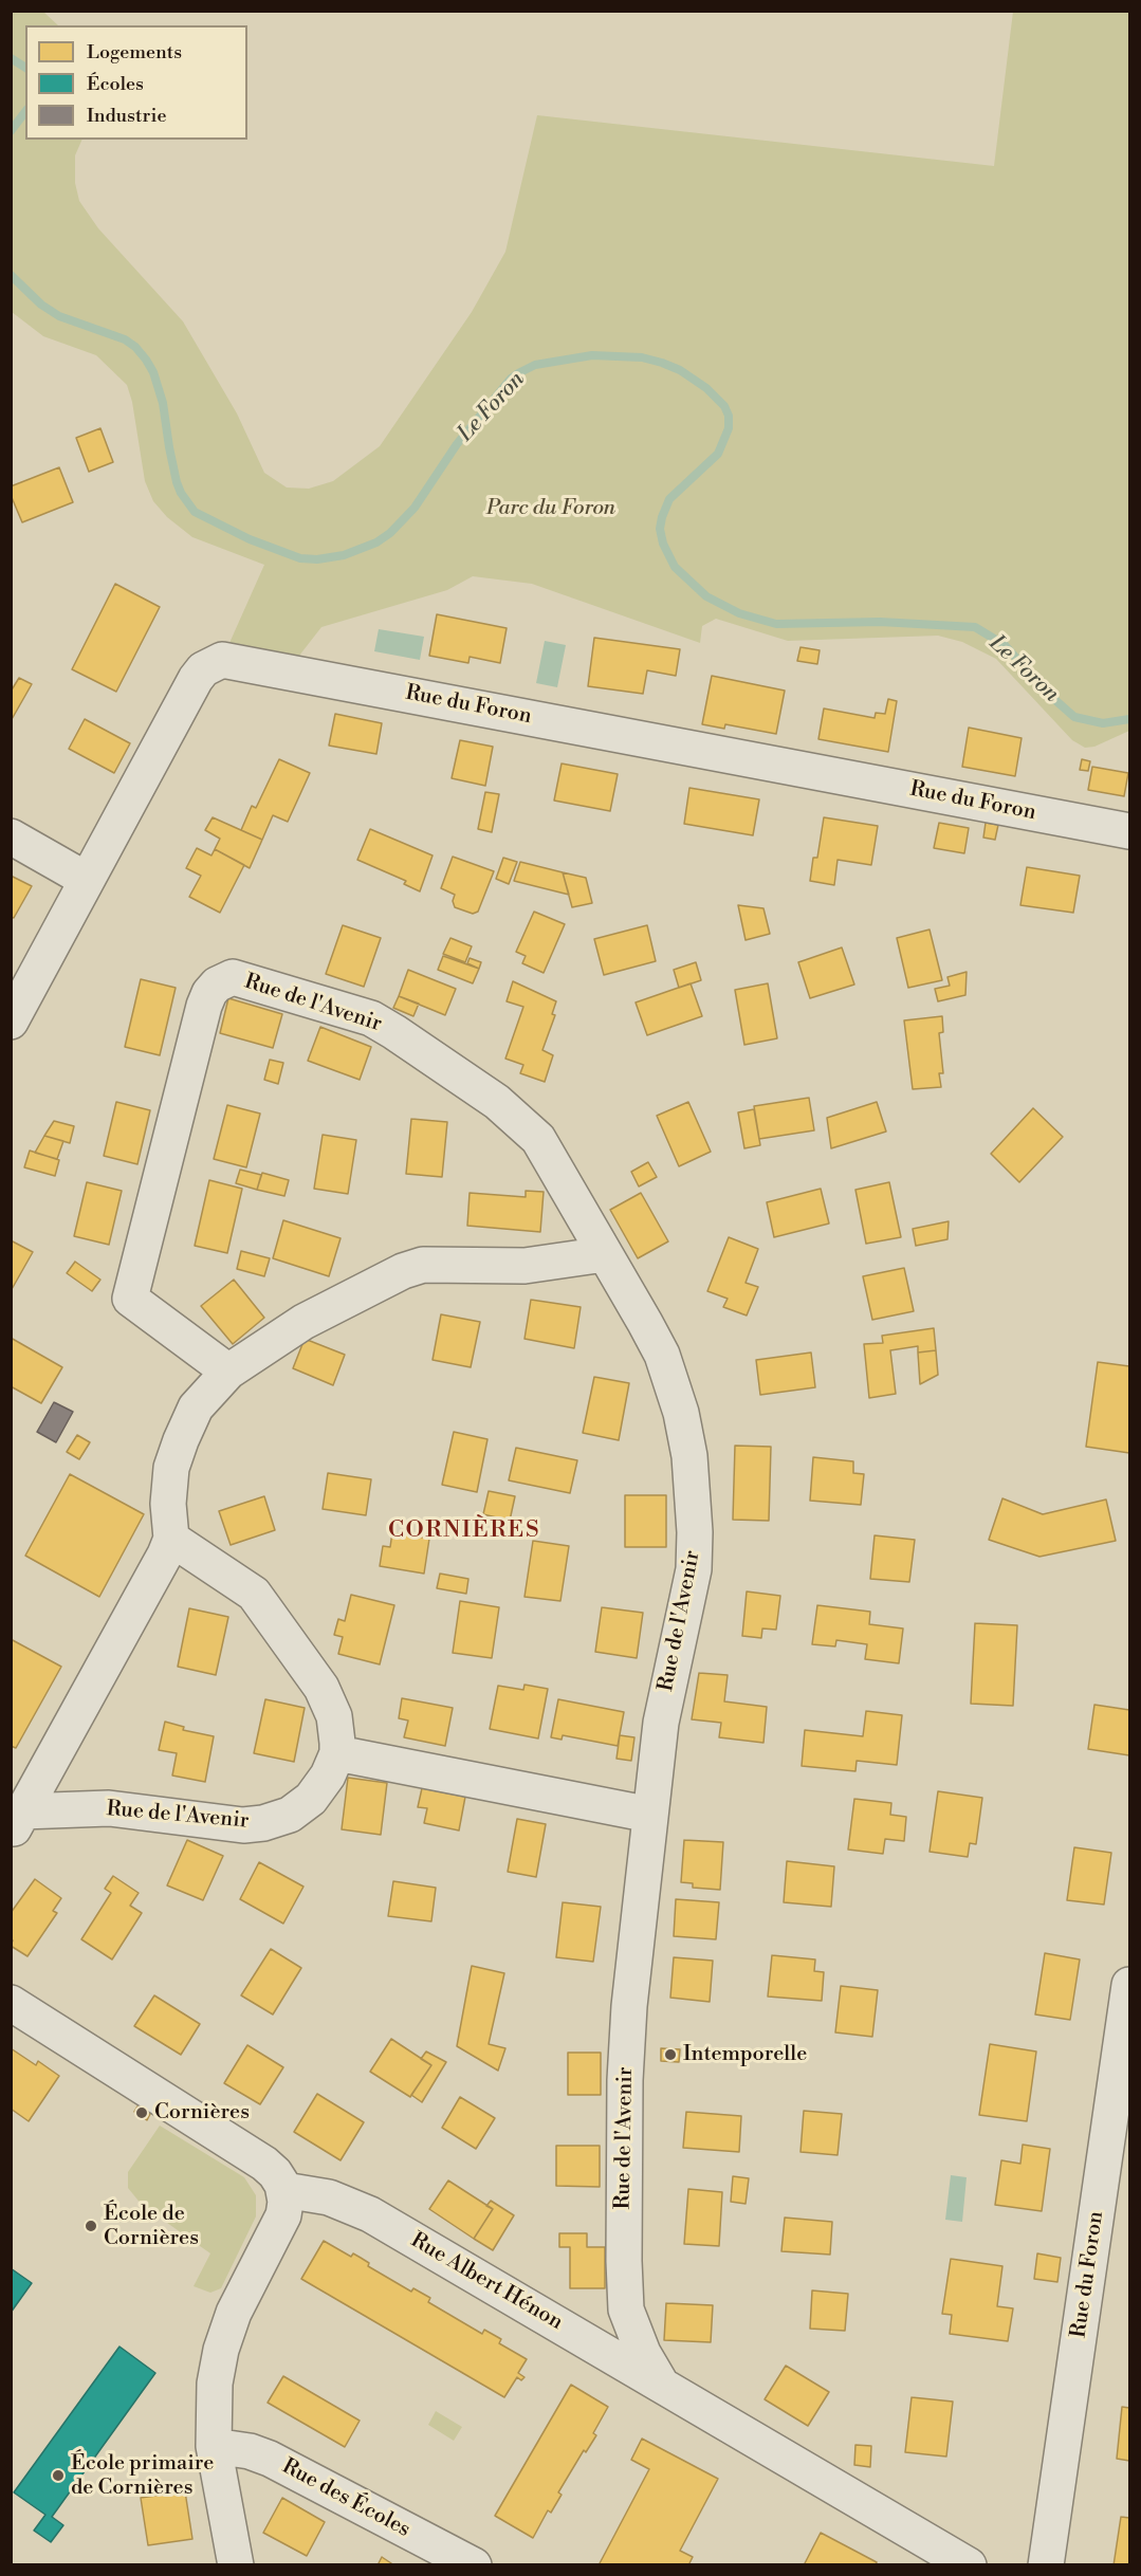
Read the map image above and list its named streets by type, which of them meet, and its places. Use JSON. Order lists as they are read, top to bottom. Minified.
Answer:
{"streets":{"street":["Rue du Foron","Rue de l'Avenir","Rue Albert Hénon","Rue des Écoles"]},"crossings":[["Rue de l'Avenir","Rue Albert Hénon"]],"districts":["CORNIÈRES"],"water":["Le Foron"],"parks":["Parc du Foron"],"places":["Intemporelle","Cornières","École de Cornières","École primaire de Cornières"],"legend":["Logements","Écoles","Industrie"]}
